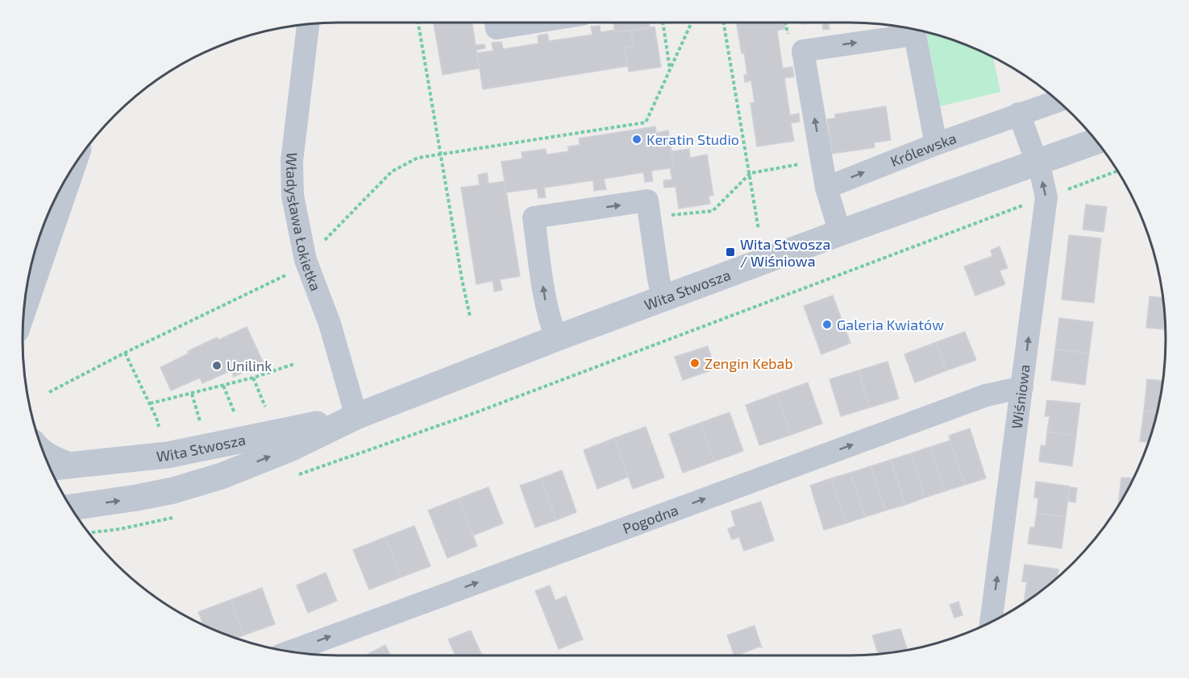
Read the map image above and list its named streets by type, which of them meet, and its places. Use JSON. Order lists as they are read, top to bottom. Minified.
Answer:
{"streets":{"street":["Królewska","Władysława Łokietka","Wita Stwosza","Wiśniowa","Pogodna"]},"crossings":[["Królewska","Wiśniowa"],["Władysława Łokietka","Wita Stwosza"],["Wita Stwosza","Wiśniowa"],["Wiśniowa","Pogodna"]],"one_way":["Królewska","Wiśniowa","Pogodna"],"places":{"other":["Keratin Studio","Galeria Kwiatów","Zengin Kebab","Unilink"],"transit":["Wita Stwosza / Wiśniowa"]}}
